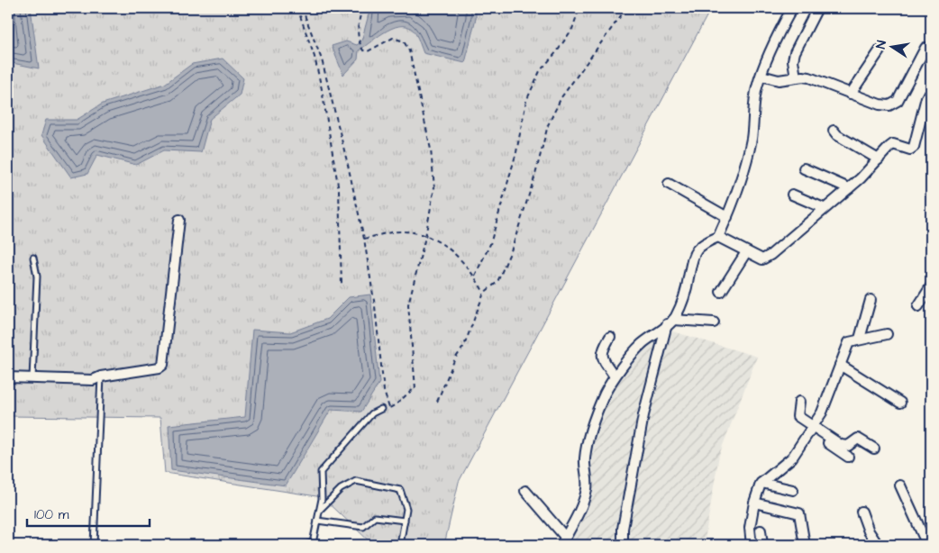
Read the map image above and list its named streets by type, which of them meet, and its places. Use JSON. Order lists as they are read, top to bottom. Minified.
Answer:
{"scale_bar":"100 m","north":"left"}
